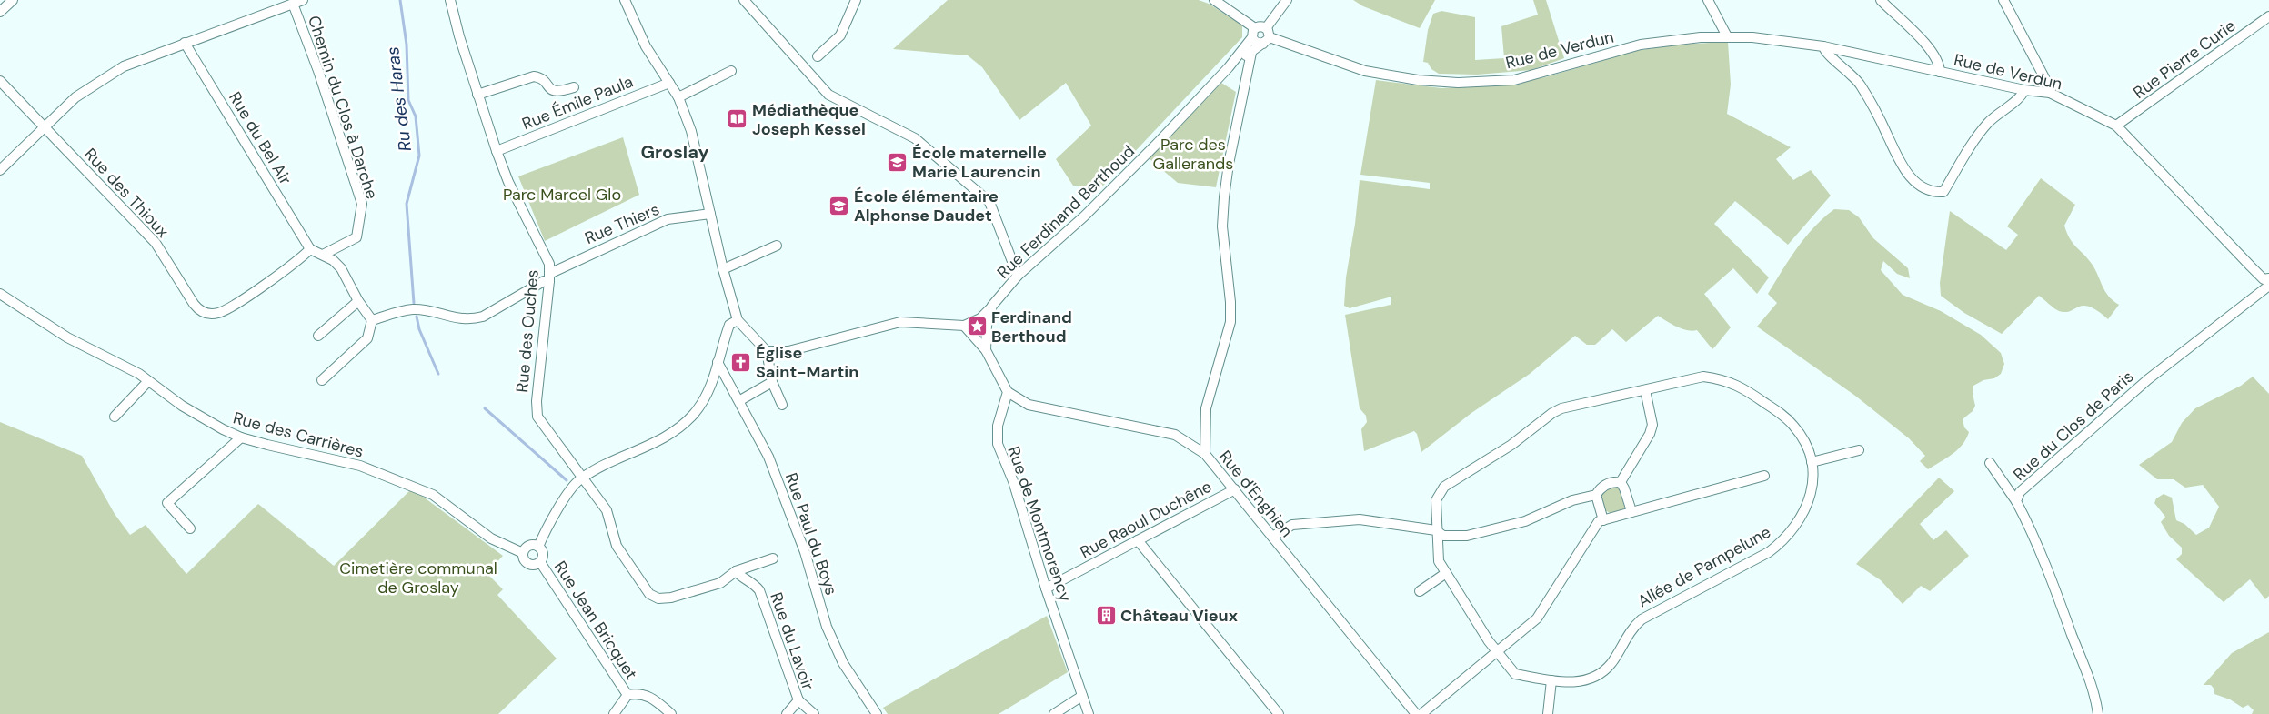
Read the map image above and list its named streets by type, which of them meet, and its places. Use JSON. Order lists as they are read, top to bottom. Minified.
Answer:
{"streets":{"street":["Rue de Verdun","Rue Pierre Curie","Rue Émile Paula","Chemin du Clos à Darche","Rue du Bel Air","Rue des Thioux","Rue Ferdinand Berthoud","Rue Thiers","Rue des Ouches","Rue du Clos de Paris","Rue des Carrières","Rue d'Enghien","Rue Raoul Duchêne","Rue de Montmorency","Rue Paul du Boys","Allée de Pampelune","Rue Jean Bricquet","Rue du Lavoir"]},"crossings":[["Rue de Verdun","Rue Pierre Curie"],["Rue de Verdun","Rue Ferdinand Berthoud"],["Rue Émile Paula","Rue des Ouches"],["Rue du Bel Air","Rue des Thioux"],["Rue Thiers","Rue des Ouches"],["Rue des Carrières","Rue Jean Bricquet"],["Rue d'Enghien","Rue Raoul Duchêne"],["Rue d'Enghien","Rue de Montmorency"],["Rue Raoul Duchêne","Rue de Montmorency"]],"districts":["Groslay"],"water":["Ru des Haras"],"parks":["Parc des Gallerands","Parc Marcel Glo","Cimetière communal de Groslay"],"places":{"library":["Médiathèque Joseph Kessel"],"school or university":["École maternelle Marie Laurencin","École élémentaire Alphonse Daudet"],"place":["Ferdinand Berthoud"],"church":["Église Saint-Martin"],"building":["Château Vieux"]}}
